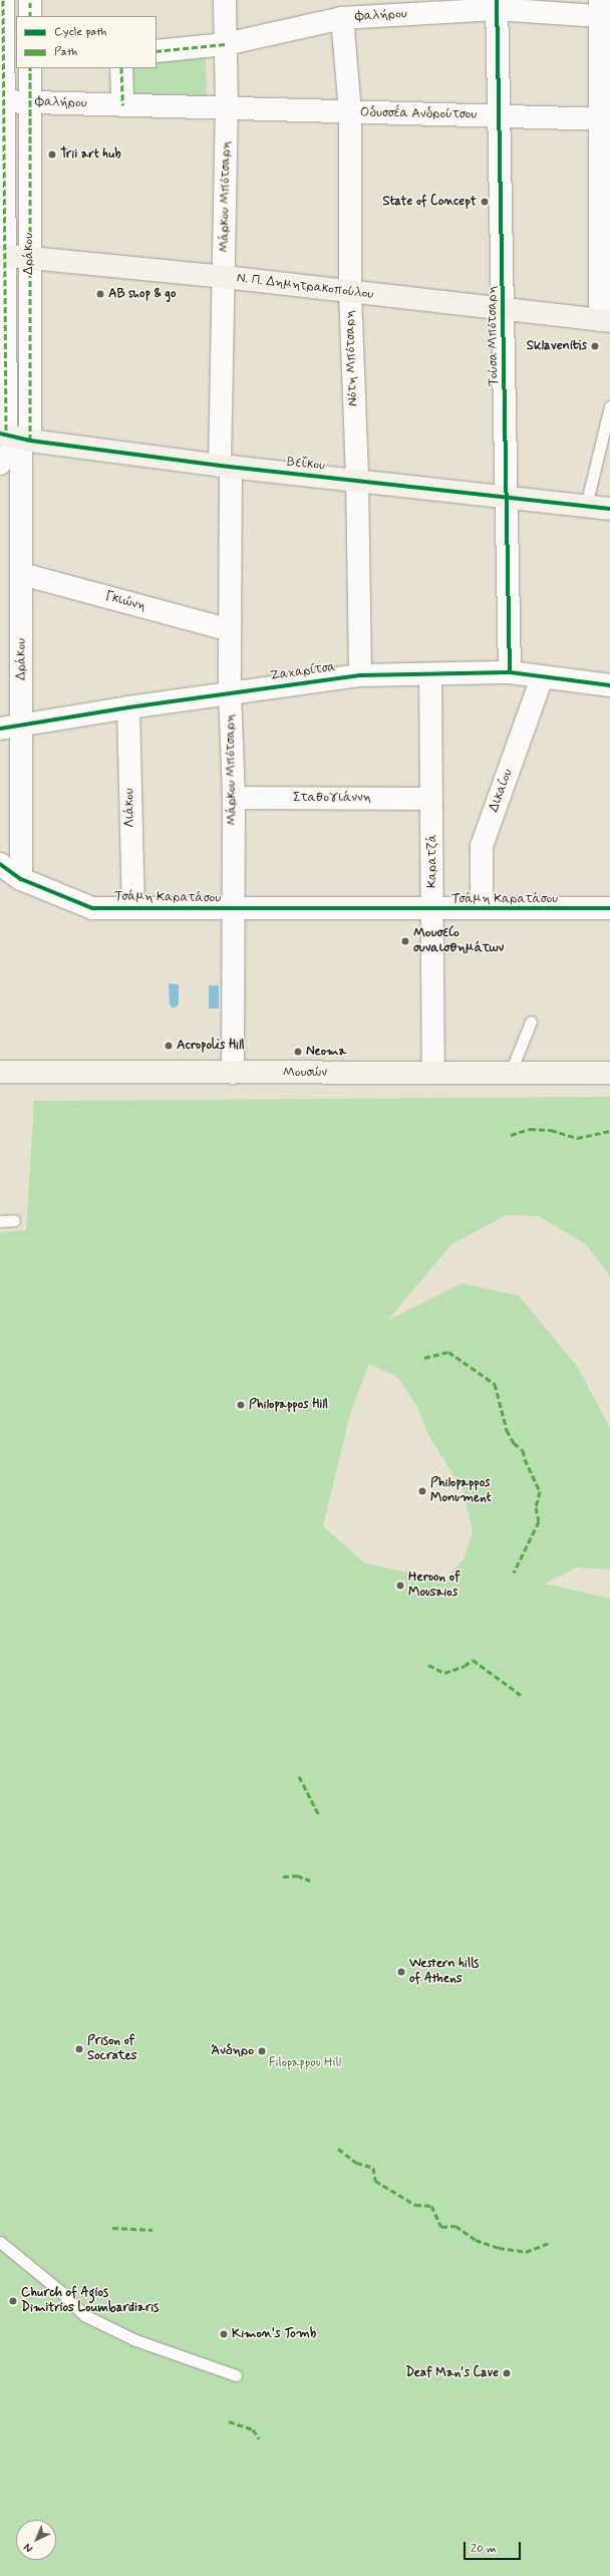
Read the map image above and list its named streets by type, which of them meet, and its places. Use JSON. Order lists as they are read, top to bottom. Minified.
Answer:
{"streets":{"street":["Φαλήρου","Οδυσσέα Ανδρούτσου","Μάρκου Μπότσαρη","Δράκου","Ν. Π. Δημητρακοπούλου","Τούσα Μπότσαρη","Νότη Μπότσαρη","Βεΐκου","Γκιώνη","Ζαχαρίτσα","Δικαίου","Σταθογιάννη","Λιάκου","Καρατζά","Τσάμη Καρατάσου","Μουσών"]},"crossings":[["Φαλήρου","Οδυσσέα Ανδρούτσου"],["Φαλήρου","Μάρκου Μπότσαρη"],["Φαλήρου","Δράκου"],["Φαλήρου","Τούσα Μπότσαρη"],["Φαλήρου","Νότη Μπότσαρη"],["Οδυσσέα Ανδρούτσου","Μάρκου Μπότσαρη"],["Οδυσσέα Ανδρούτσου","Τούσα Μπότσαρη"],["Οδυσσέα Ανδρούτσου","Νότη Μπότσαρη"],["Μάρκου Μπότσαρη","Ν. Π. Δημητρακοπούλου"],["Μάρκου Μπότσαρη","Βεΐκου"],["Μάρκου Μπότσαρη","Γκιώνη"],["Μάρκου Μπότσαρη","Ζαχαρίτσα"],["Μάρκου Μπότσαρη","Σταθογιάννη"],["Μάρκου Μπότσαρη","Τσάμη Καρατάσου"],["Μάρκου Μπότσαρη","Μουσών"],["Δράκου","Ν. Π. Δημητρακοπούλου"],["Δράκου","Βεΐκου"],["Δράκου","Γκιώνη"],["Δράκου","Ζαχαρίτσα"],["Δράκου","Τσάμη Καρατάσου"],["Ν. Π. Δημητρακοπούλου","Τούσα Μπότσαρη"],["Ν. Π. Δημητρακοπούλου","Νότη Μπότσαρη"],["Τούσα Μπότσαρη","Βεΐκου"],["Τούσα Μπότσαρη","Ζαχαρίτσα"],["Νότη Μπότσαρη","Βεΐκου"],["Νότη Μπότσαρη","Ζαχαρίτσα"],["Ζαχαρίτσα","Δικαίου"],["Ζαχαρίτσα","Λιάκου"],["Ζαχαρίτσα","Καρατζά"],["Δικαίου","Τσάμη Καρατάσου"],["Σταθογιάννη","Καρατζά"],["Λιάκου","Τσάμη Καρατάσου"],["Καρατζά","Τσάμη Καρατάσου"],["Καρατζά","Μουσών"]],"parks":["Filopappou Hill"],"places":["Trii art hub","State of Concept","AB shop & go","Sklavenitis","Μουσείο συναισθημάτων","Acropolis Hill","Neoma","Philopappos Hill","Philopappos Monument","Heroon of Mousaios","Western hills of Athens","Prison of Socrates","Άνδηρο","Church of Agios Dimitrios Loumbardiaris","Kimon's Tomb","Deaf Man's Cave"],"legend":["Cycle path","Path"],"scale_bar":"20 m","north":"bottom left"}
